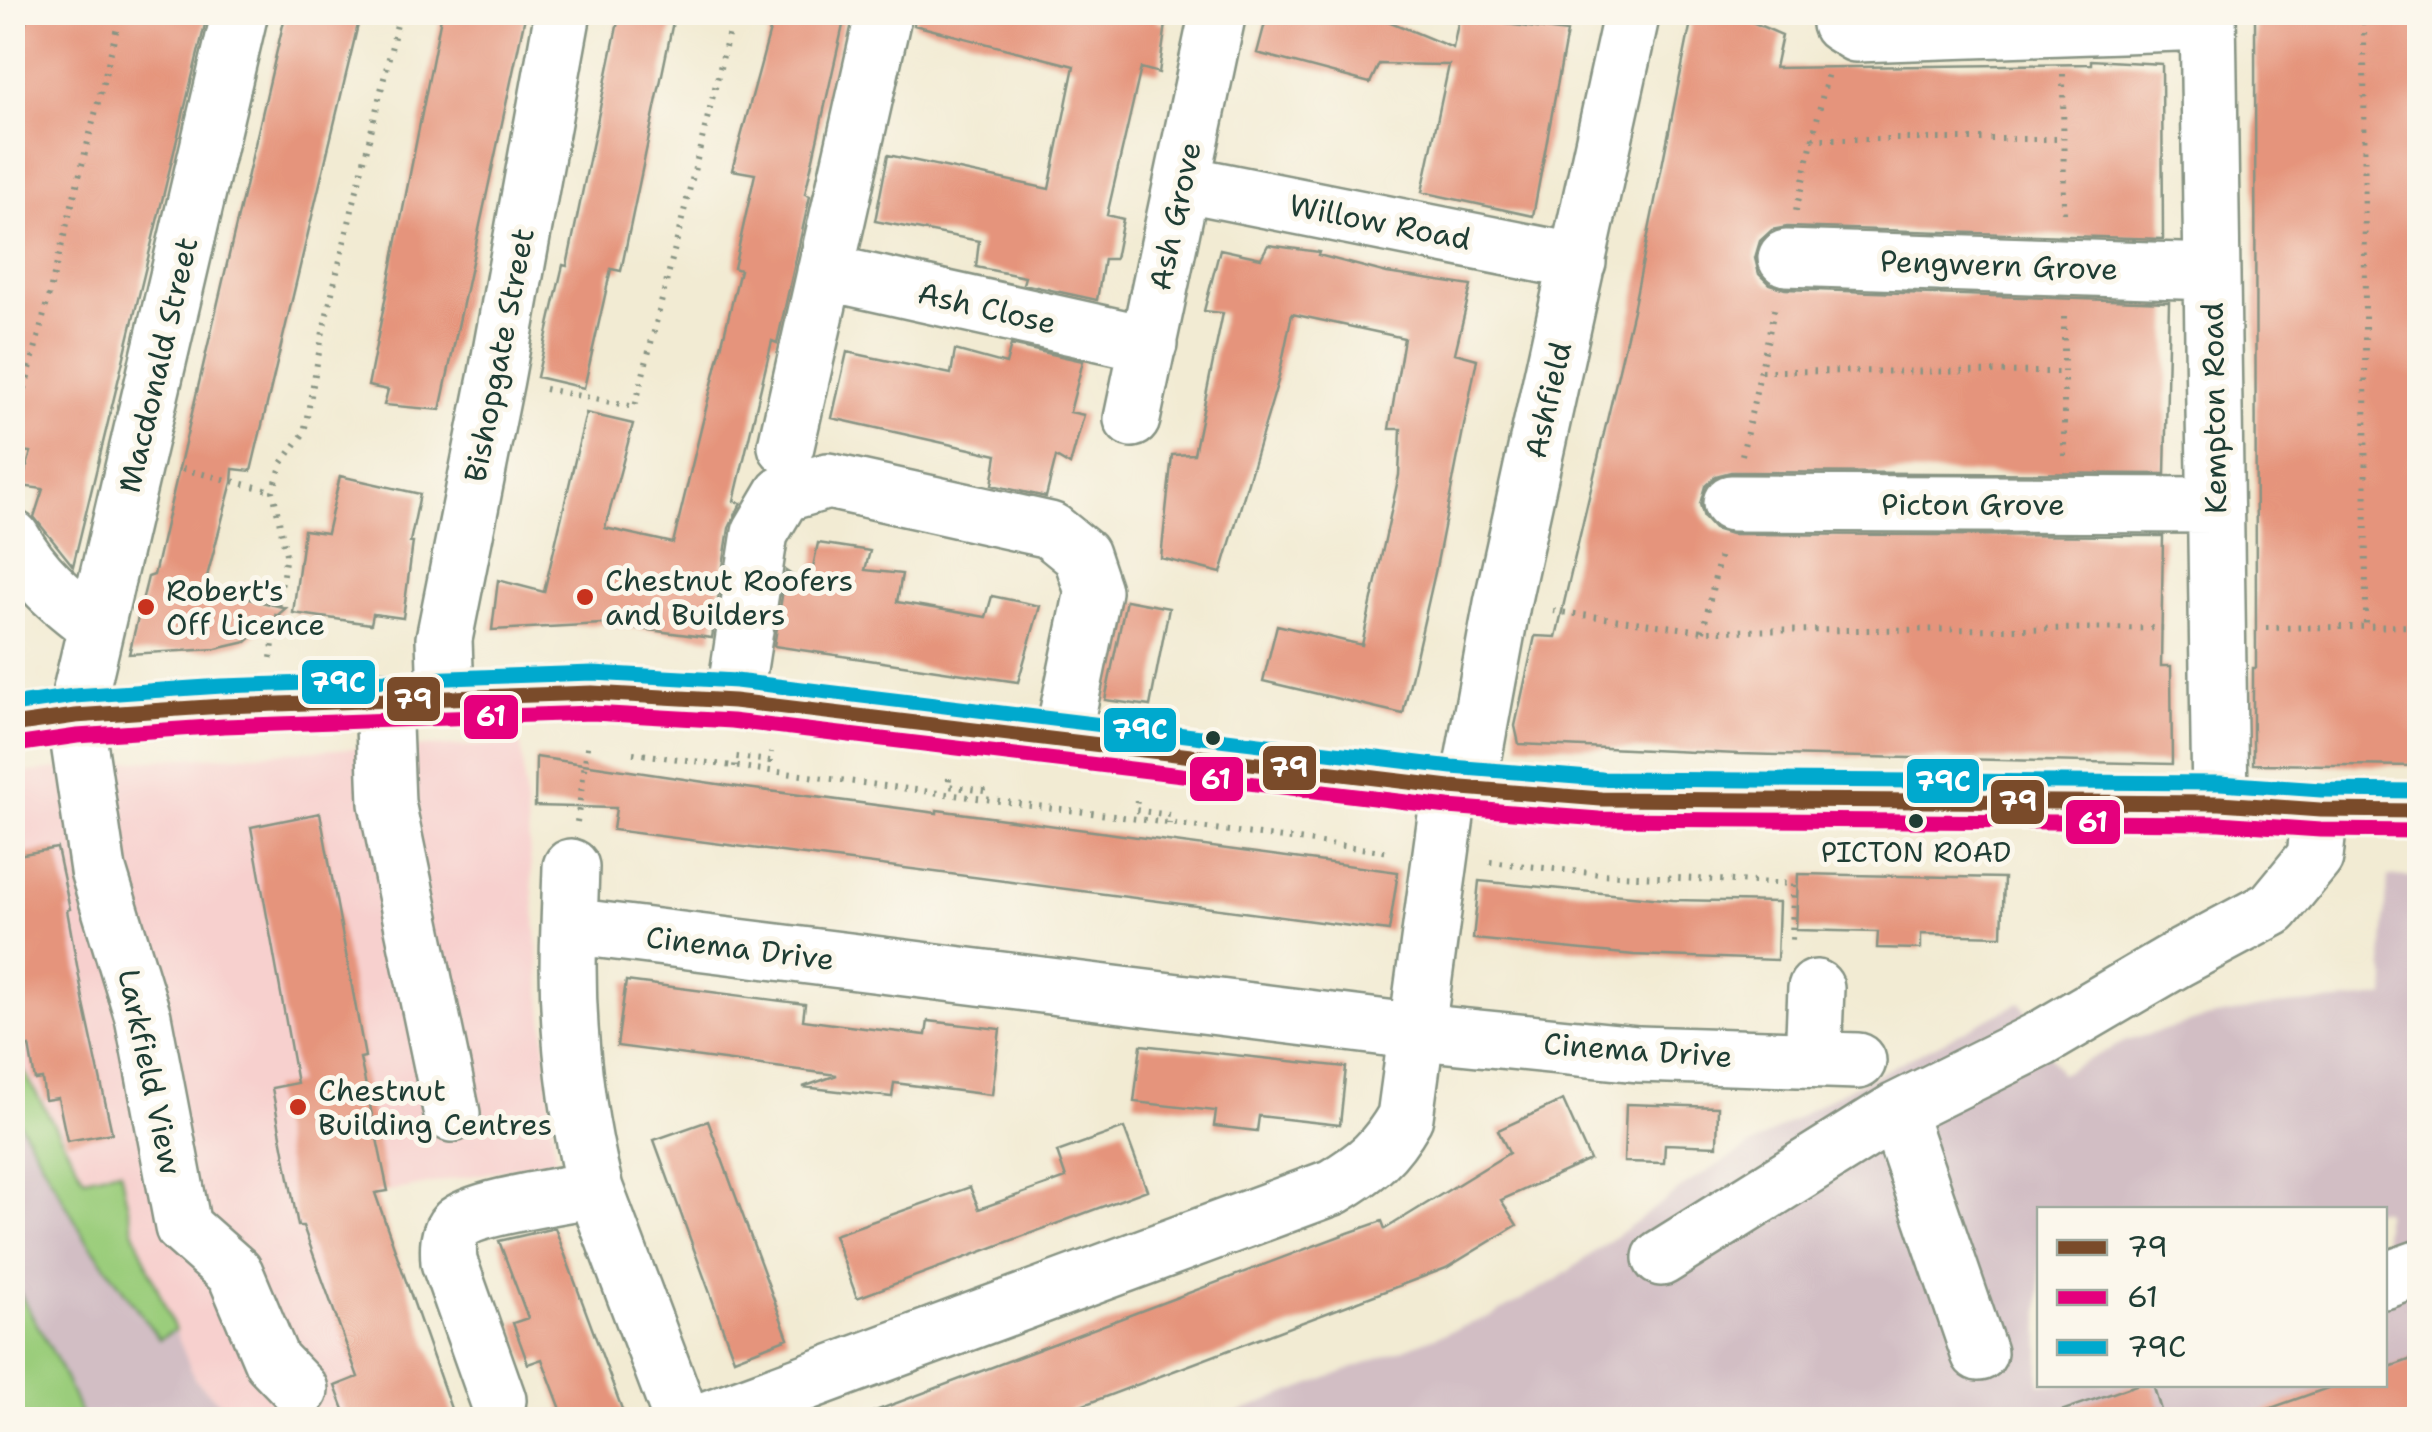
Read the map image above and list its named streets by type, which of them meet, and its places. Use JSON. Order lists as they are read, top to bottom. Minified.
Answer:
{"streets":{"street":["Ash Grove","Willow Road","Pengwern Grove","Ash Close","Bishopgate Street","Macdonald Street","Ashfield","Kempton Road","Picton Grove","Cinema Drive","Larkfield View"]},"crossings":[["Ash Grove","Willow Road"],["Ash Grove","Ash Close"],["Willow Road","Ashfield"],["Pengwern Grove","Kempton Road"],["Macdonald Street","Larkfield View"],["Kempton Road","Picton Grove"]],"places":["Chestnut Roofers and Builders","Robert's Off Licence","PICTON ROAD","Chestnut Building Centres"],"lines":["transit line 79C","transit line 79","transit line 61"],"legend":["79","61","79C"]}
